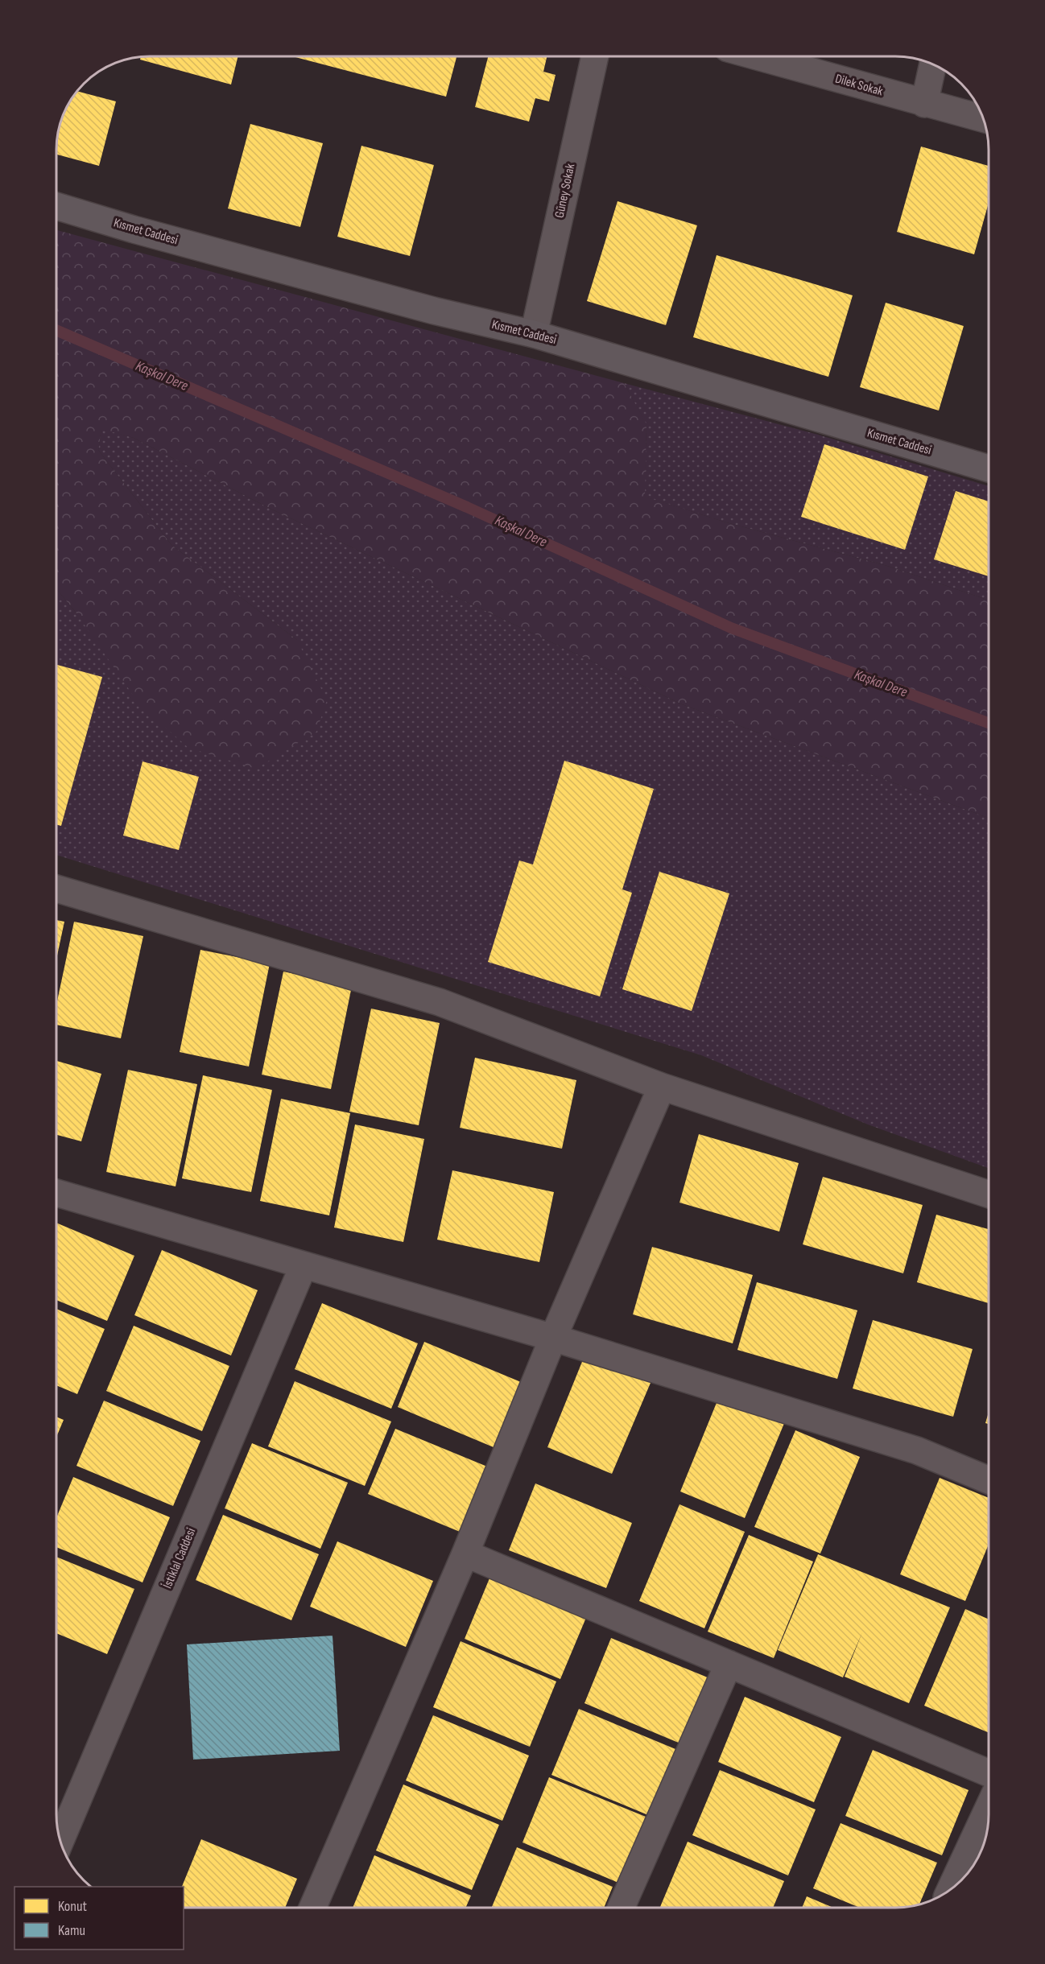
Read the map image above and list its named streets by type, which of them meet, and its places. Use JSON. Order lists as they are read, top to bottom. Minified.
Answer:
{"streets":{"main road":["Kısmet Caddesi"],"street":["Dilek Sokak","Güney Sokak","İstiklal Caddesi"]},"crossings":[["Güney Sokak","Kısmet Caddesi"]],"water":["Kaşkal Dere"],"legend":["Konut","Kamu"]}
